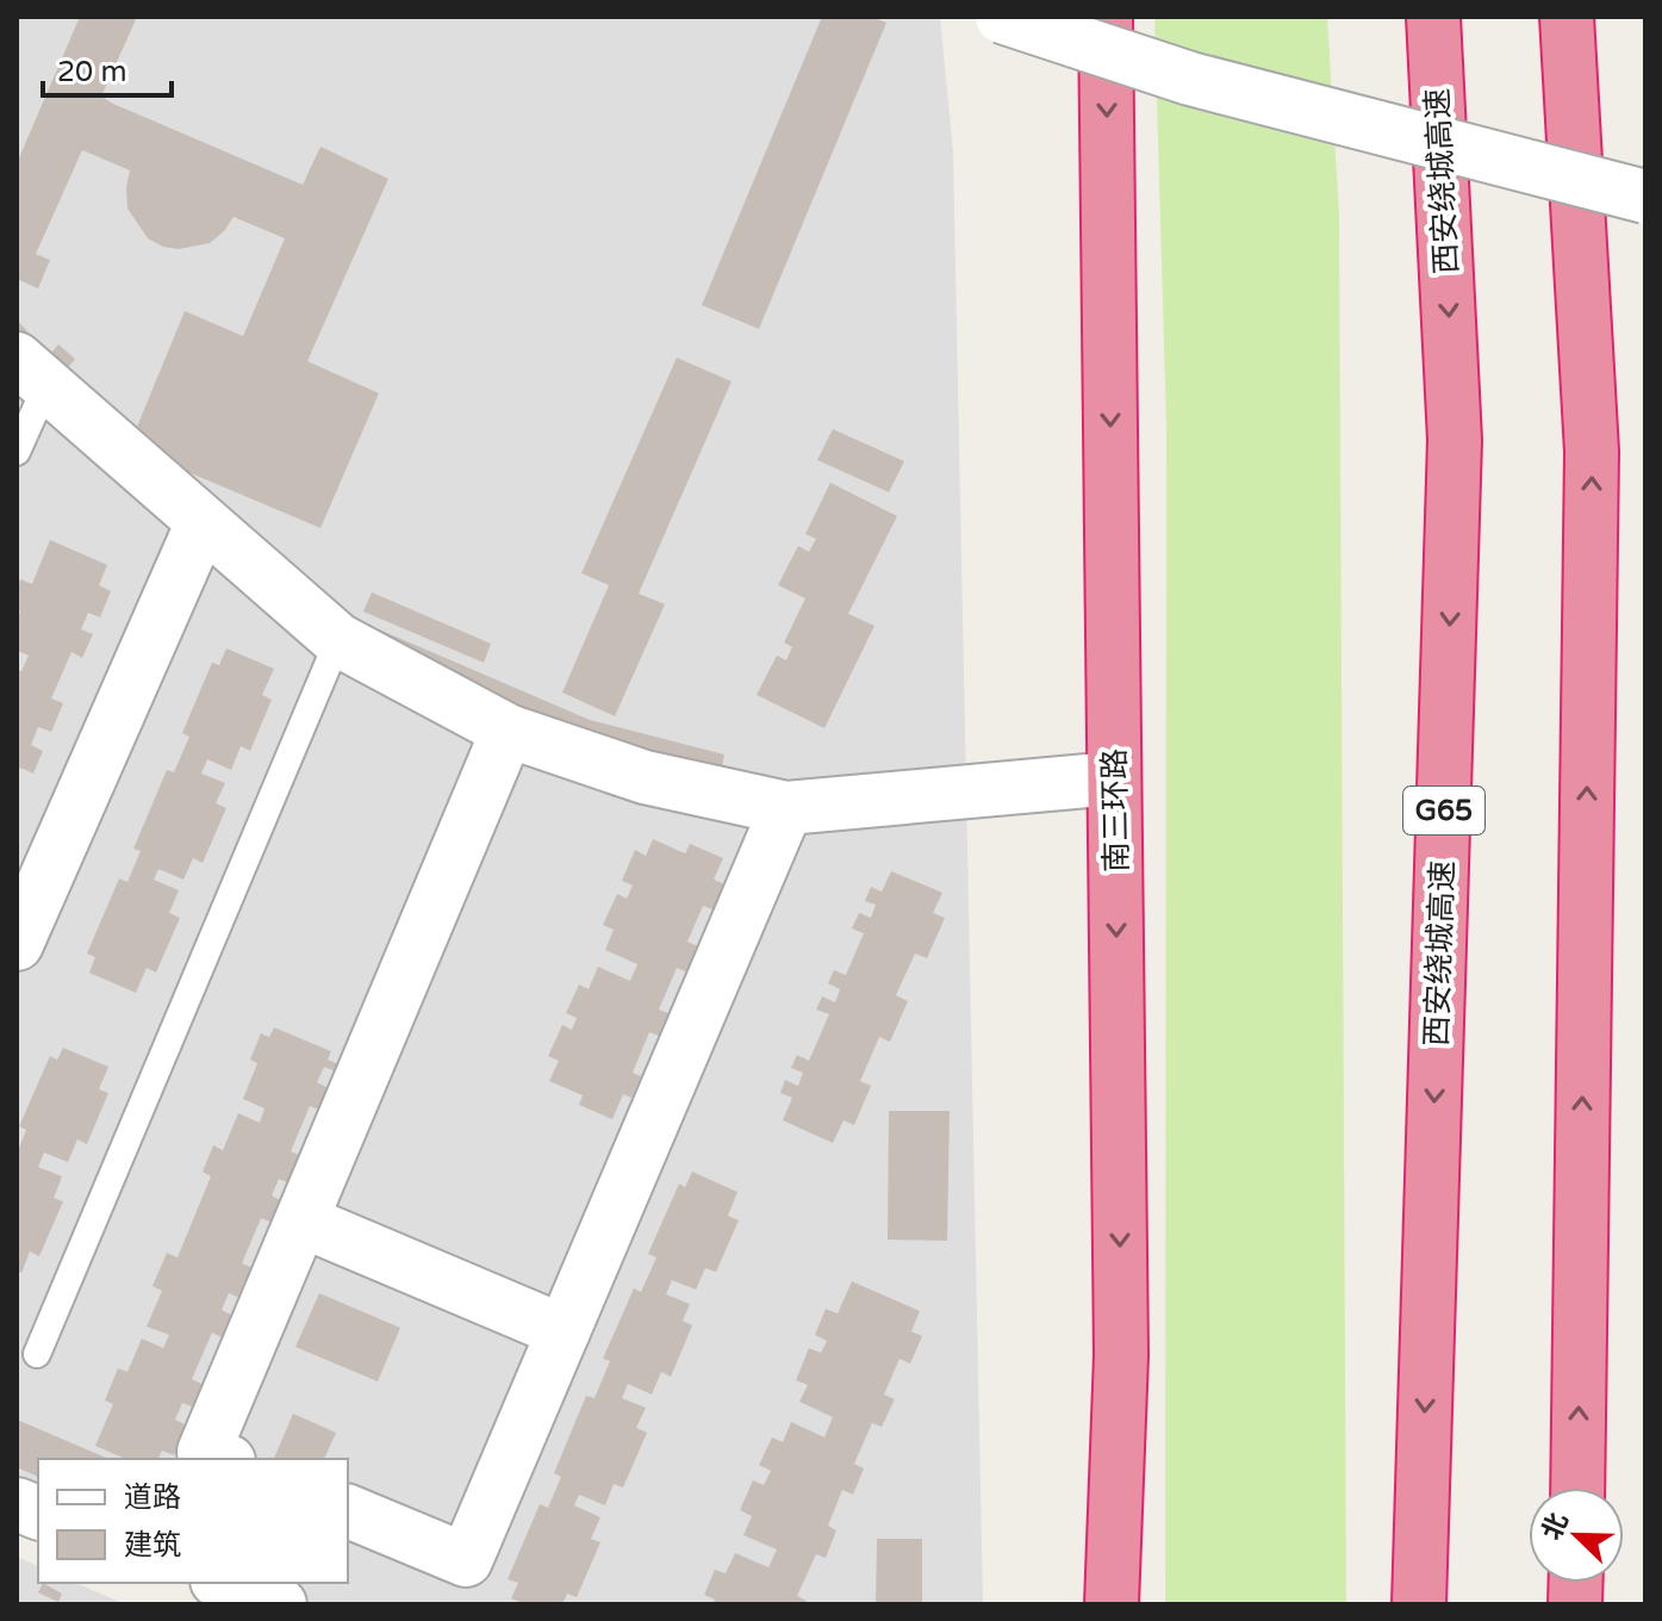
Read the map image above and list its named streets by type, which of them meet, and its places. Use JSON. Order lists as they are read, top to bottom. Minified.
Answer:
{"streets":{"highway":["西安绕城高速","南三环路","G65"]},"legend":["道路","建筑"],"scale_bar":"20 m","north":"top left"}
